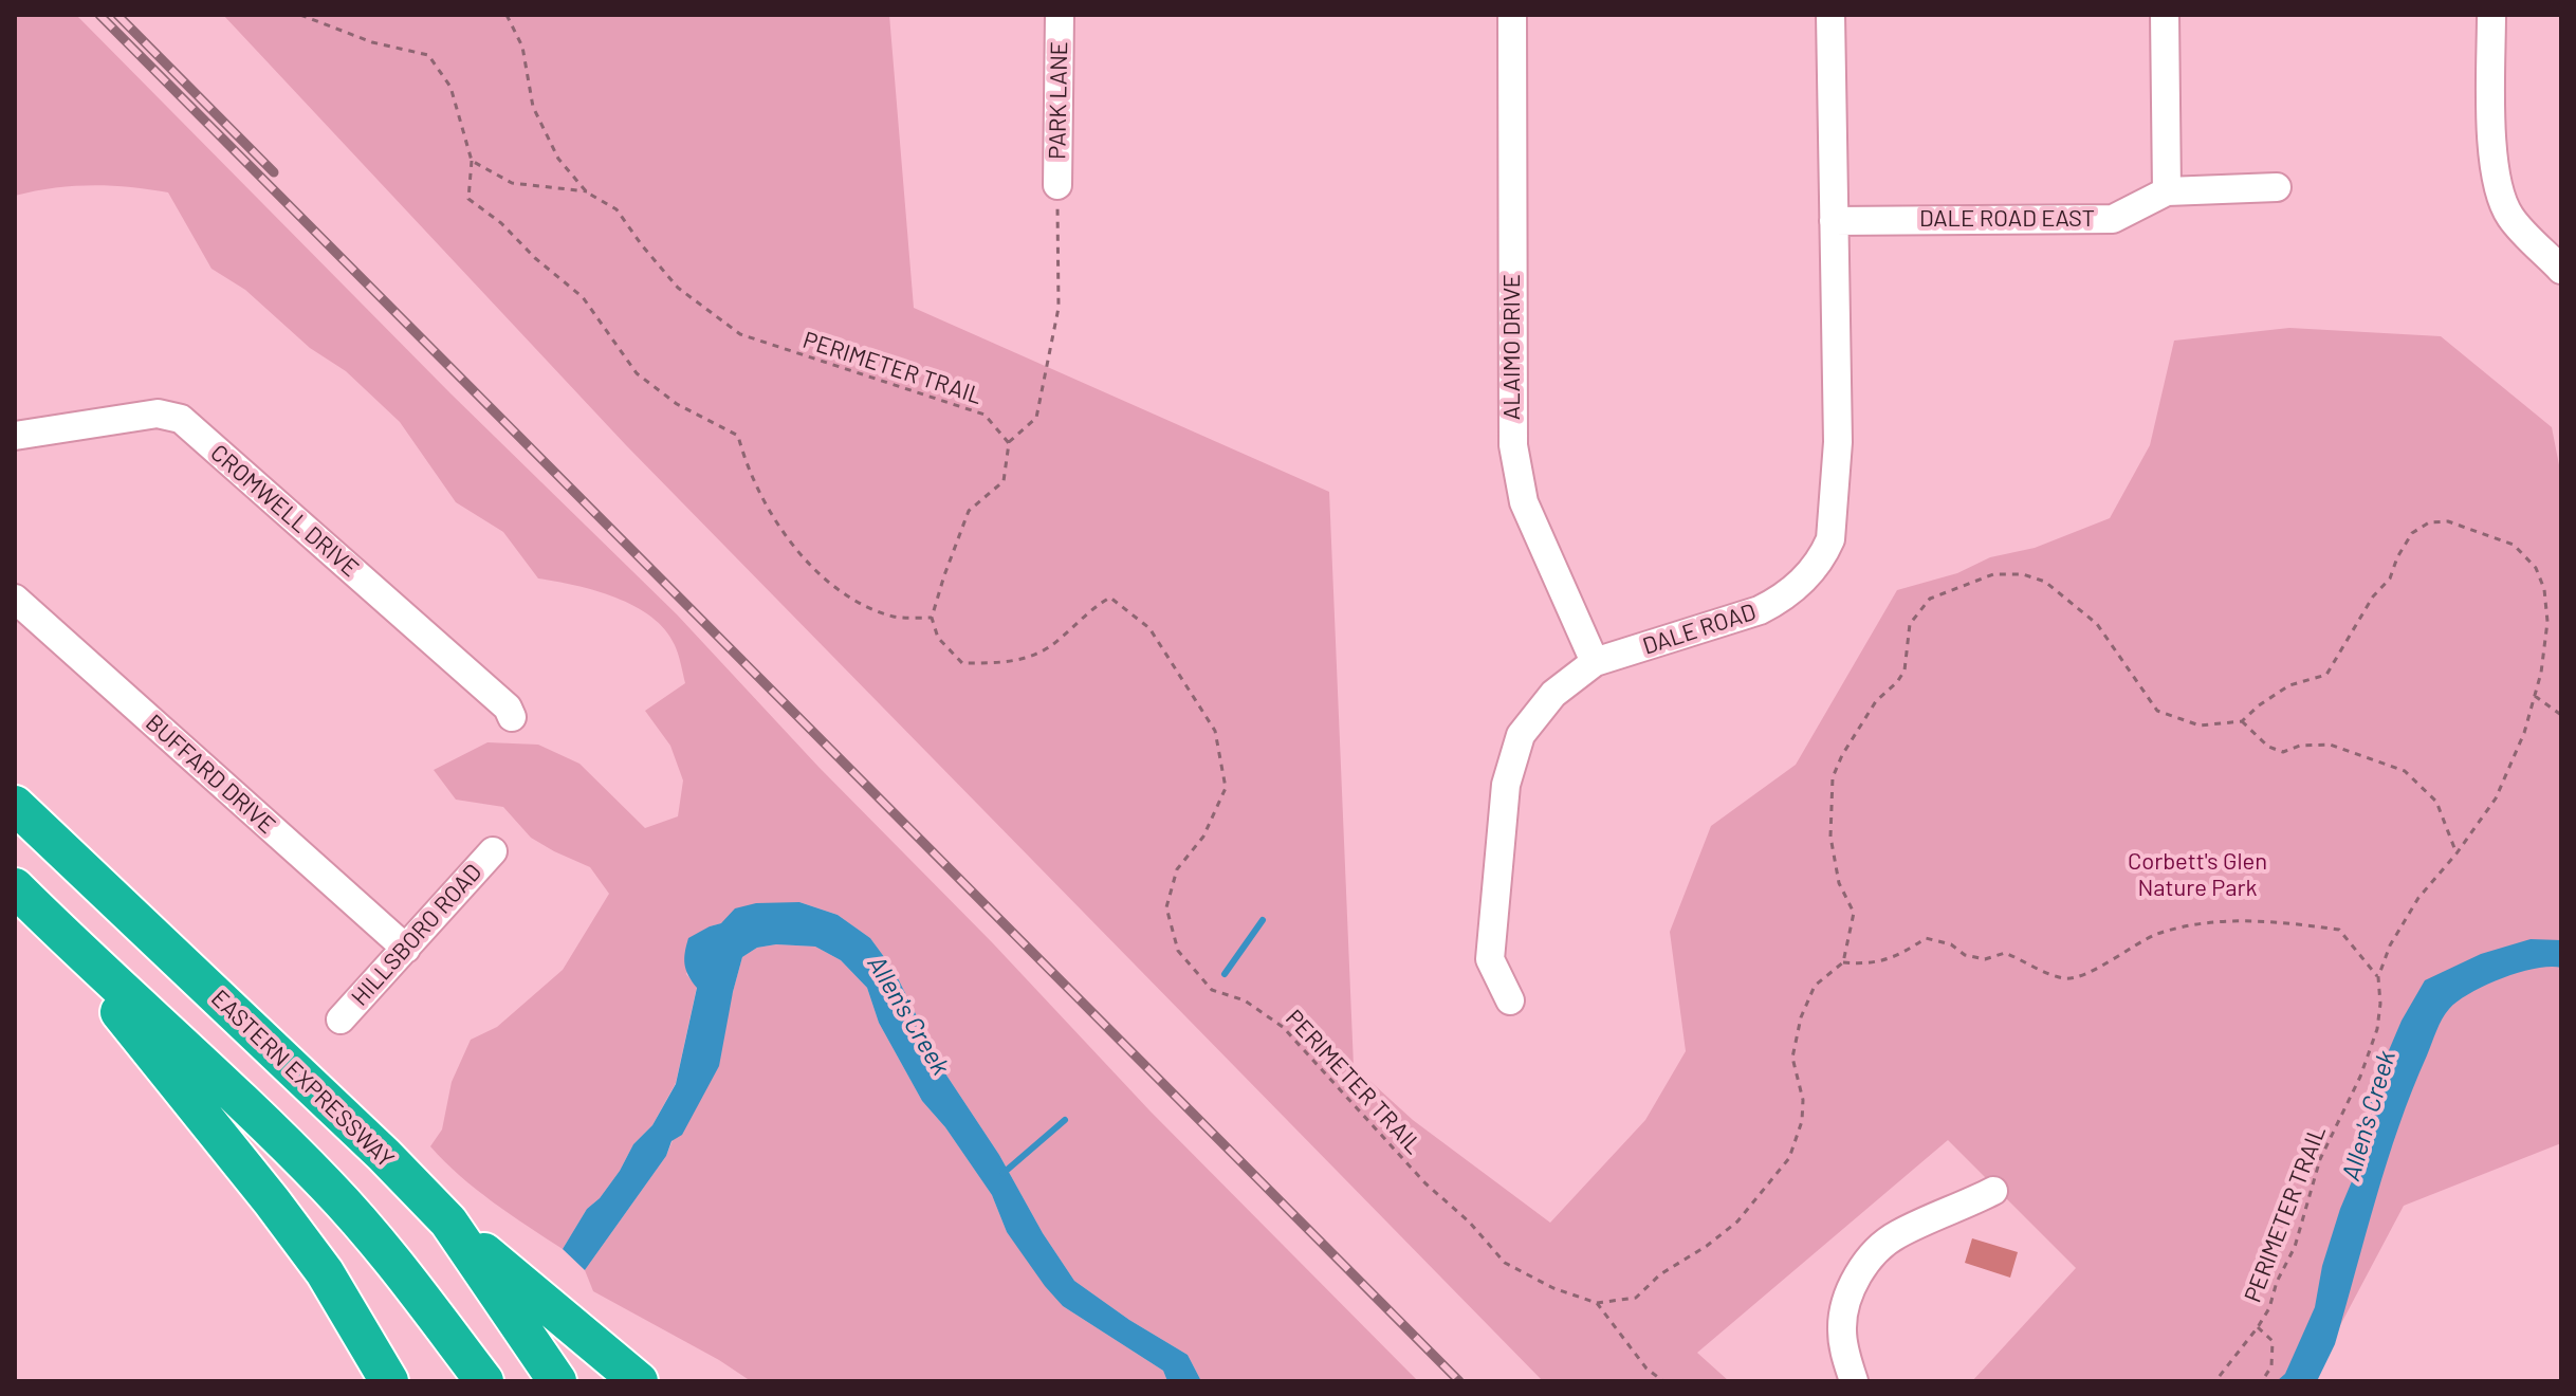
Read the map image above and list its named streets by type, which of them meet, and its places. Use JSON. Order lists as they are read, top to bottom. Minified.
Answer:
{"streets":{"highway":["EASTERN EXPRESSWAY"],"street":["PARK LANE","DALE ROAD EAST","ALAIMO DRIVE","CROMWELL DRIVE","DALE ROAD","BUFFARD DRIVE","HILLSBORO ROAD"],"path":["PERIMETER TRAIL"]},"crossings":[["DALE ROAD EAST","DALE ROAD"],["ALAIMO DRIVE","DALE ROAD"],["BUFFARD DRIVE","HILLSBORO ROAD"]],"water":["Allen's Creek"],"parks":["Corbett's Glen Nature Park"]}
